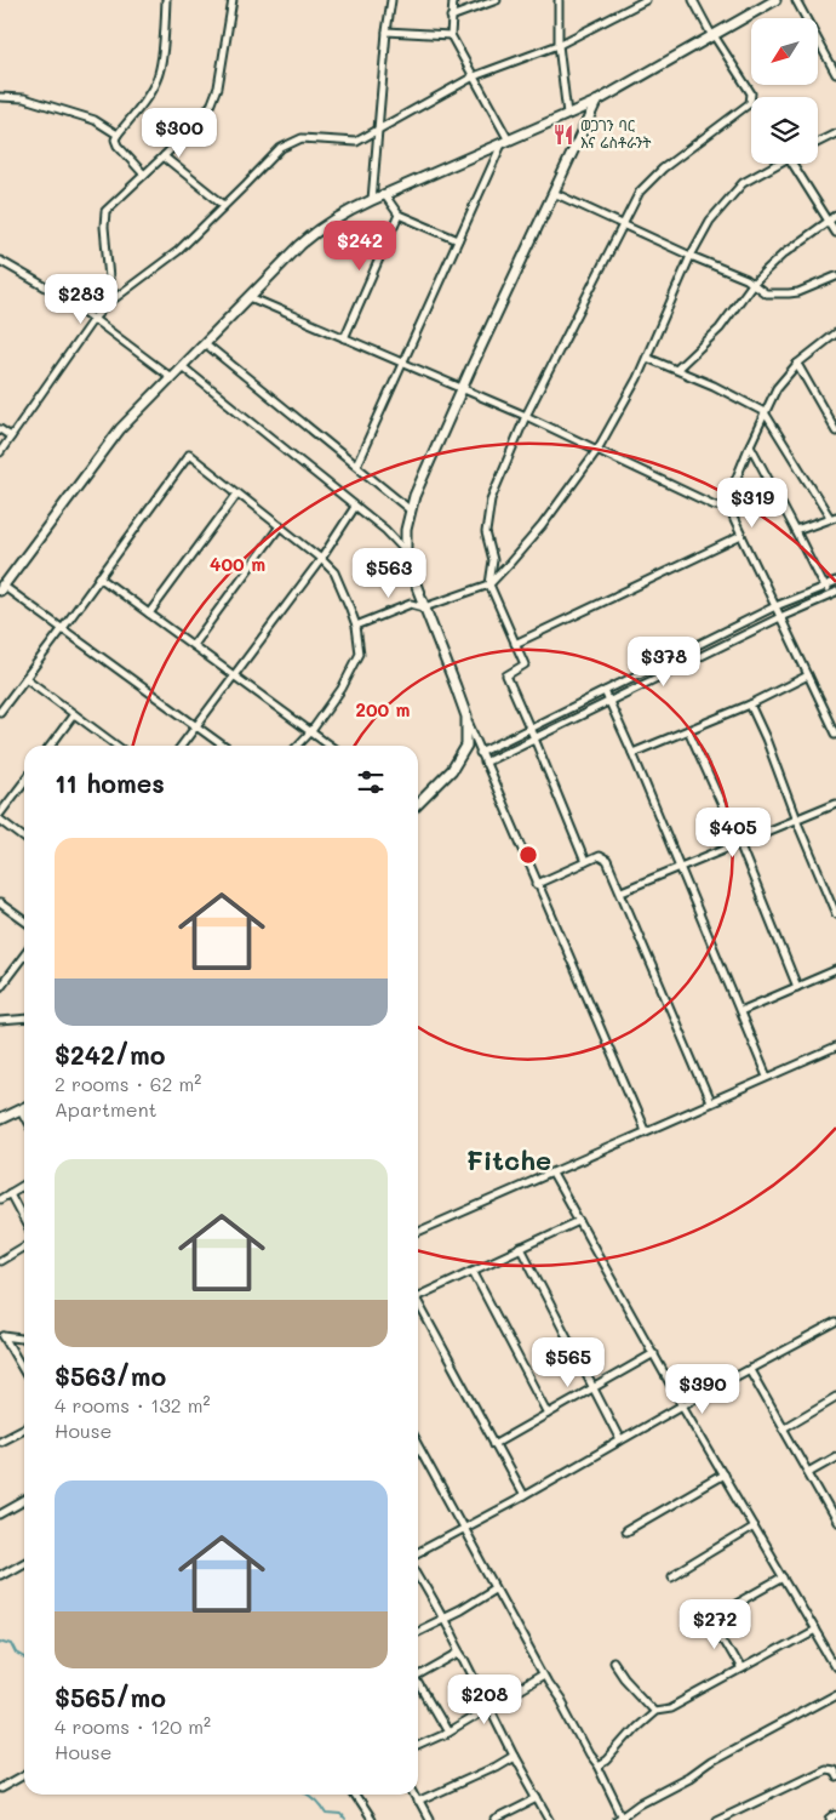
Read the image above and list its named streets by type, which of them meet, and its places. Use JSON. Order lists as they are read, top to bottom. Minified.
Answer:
{"districts":["Fitche"],"places":{"restaurant":["ወጋገን ባር እና ሬስቶራንት"]},"north":"bottom left","page":{"price":["$300","$242","$283","$319","$563","$378","$405","$565","$390","$272","$208"],"heading":"11 homes","list":[{"name":"$242/mo","note":"2 rooms · 62 m² · Apartment"},{"name":"$563/mo","note":"4 rooms · 132 m² · House"},{"name":"$565/mo","note":"4 rooms · 120 m² · House"}]},"rings":["400 m","200 m"]}
